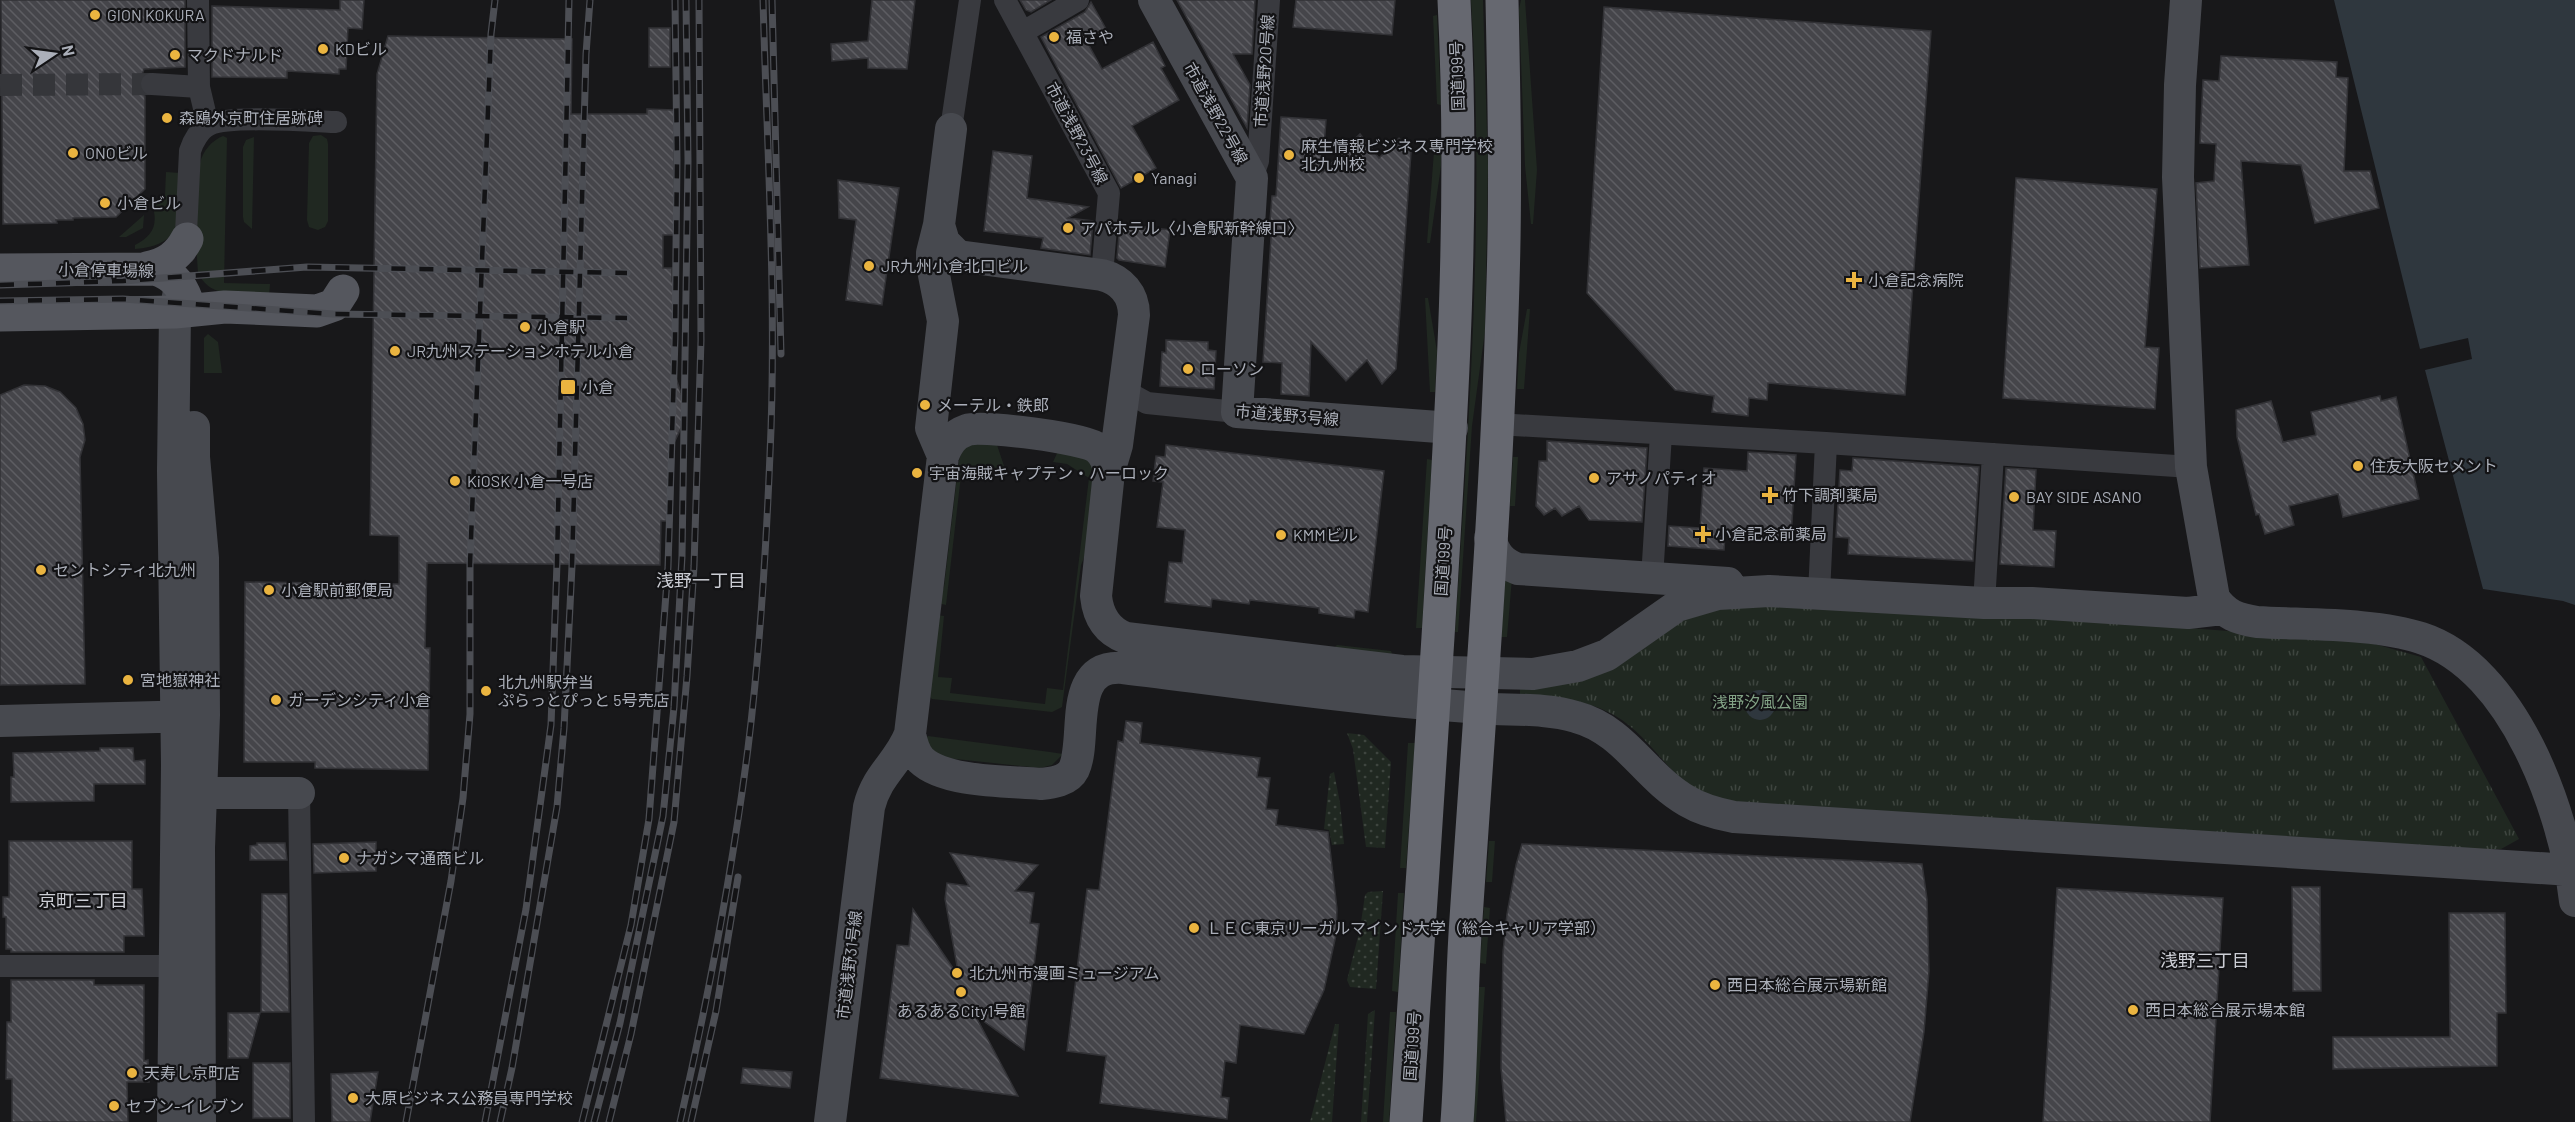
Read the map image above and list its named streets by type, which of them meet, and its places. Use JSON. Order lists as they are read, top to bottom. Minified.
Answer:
{"streets":{"highway":["国道199号"],"main road":["小倉停車場線"],"street":["市道浅野20号線","市道浅野22号線","市道浅野23号線","市道浅野3号線","市道浅野31号線"]},"crossings":[["市道浅野20号線","市道浅野22号線"],["国道199号","市道浅野3号線"],["市道浅野22号線","市道浅野3号線"]],"districts":["浅野一丁目","京町三丁目","浅野三丁目"],"parks":["浅野汐風公園"],"places":{"other":["GION KOKURA","福さや","KDビル","マクドナルド","森鴎外京町住居跡碑","ONOビル","麻生情報ビジネス専門学校 北九州校","Yanagi","小倉ビル","アパホテル〈小倉駅新幹線口〉","JR九州小倉北口ビル","小倉駅","JR九州ステーションホテル小倉","ローソン","メーテル・鉄郎","住友大阪セメント","宇宙海賊キャプテン・ハーロック","アサノパティオ","KiOSK 小倉一号店","BAY SIDE ASANO","KMMビル","セントシティ北九州","小倉駅前郵便局","宮地嶽神社","北九州駅弁当 ぷらっとぴっと 5号売店","ガーデンシティ小倉","ナガシマ通商ビル","ＬＥＣ東京リーガルマインド大学（総合キャリア学部）","北九州市漫画ミュージアム","西日本総合展示場新館","あるあるCity1号館","西日本総合展示場本館","天寿し京町店","大原ビジネス公務員専門学校","セブン-イレブン"],"health":["小倉記念病院","竹下調剤薬局","小倉記念前薬局"],"transit":["小倉"]},"north":"right"}
